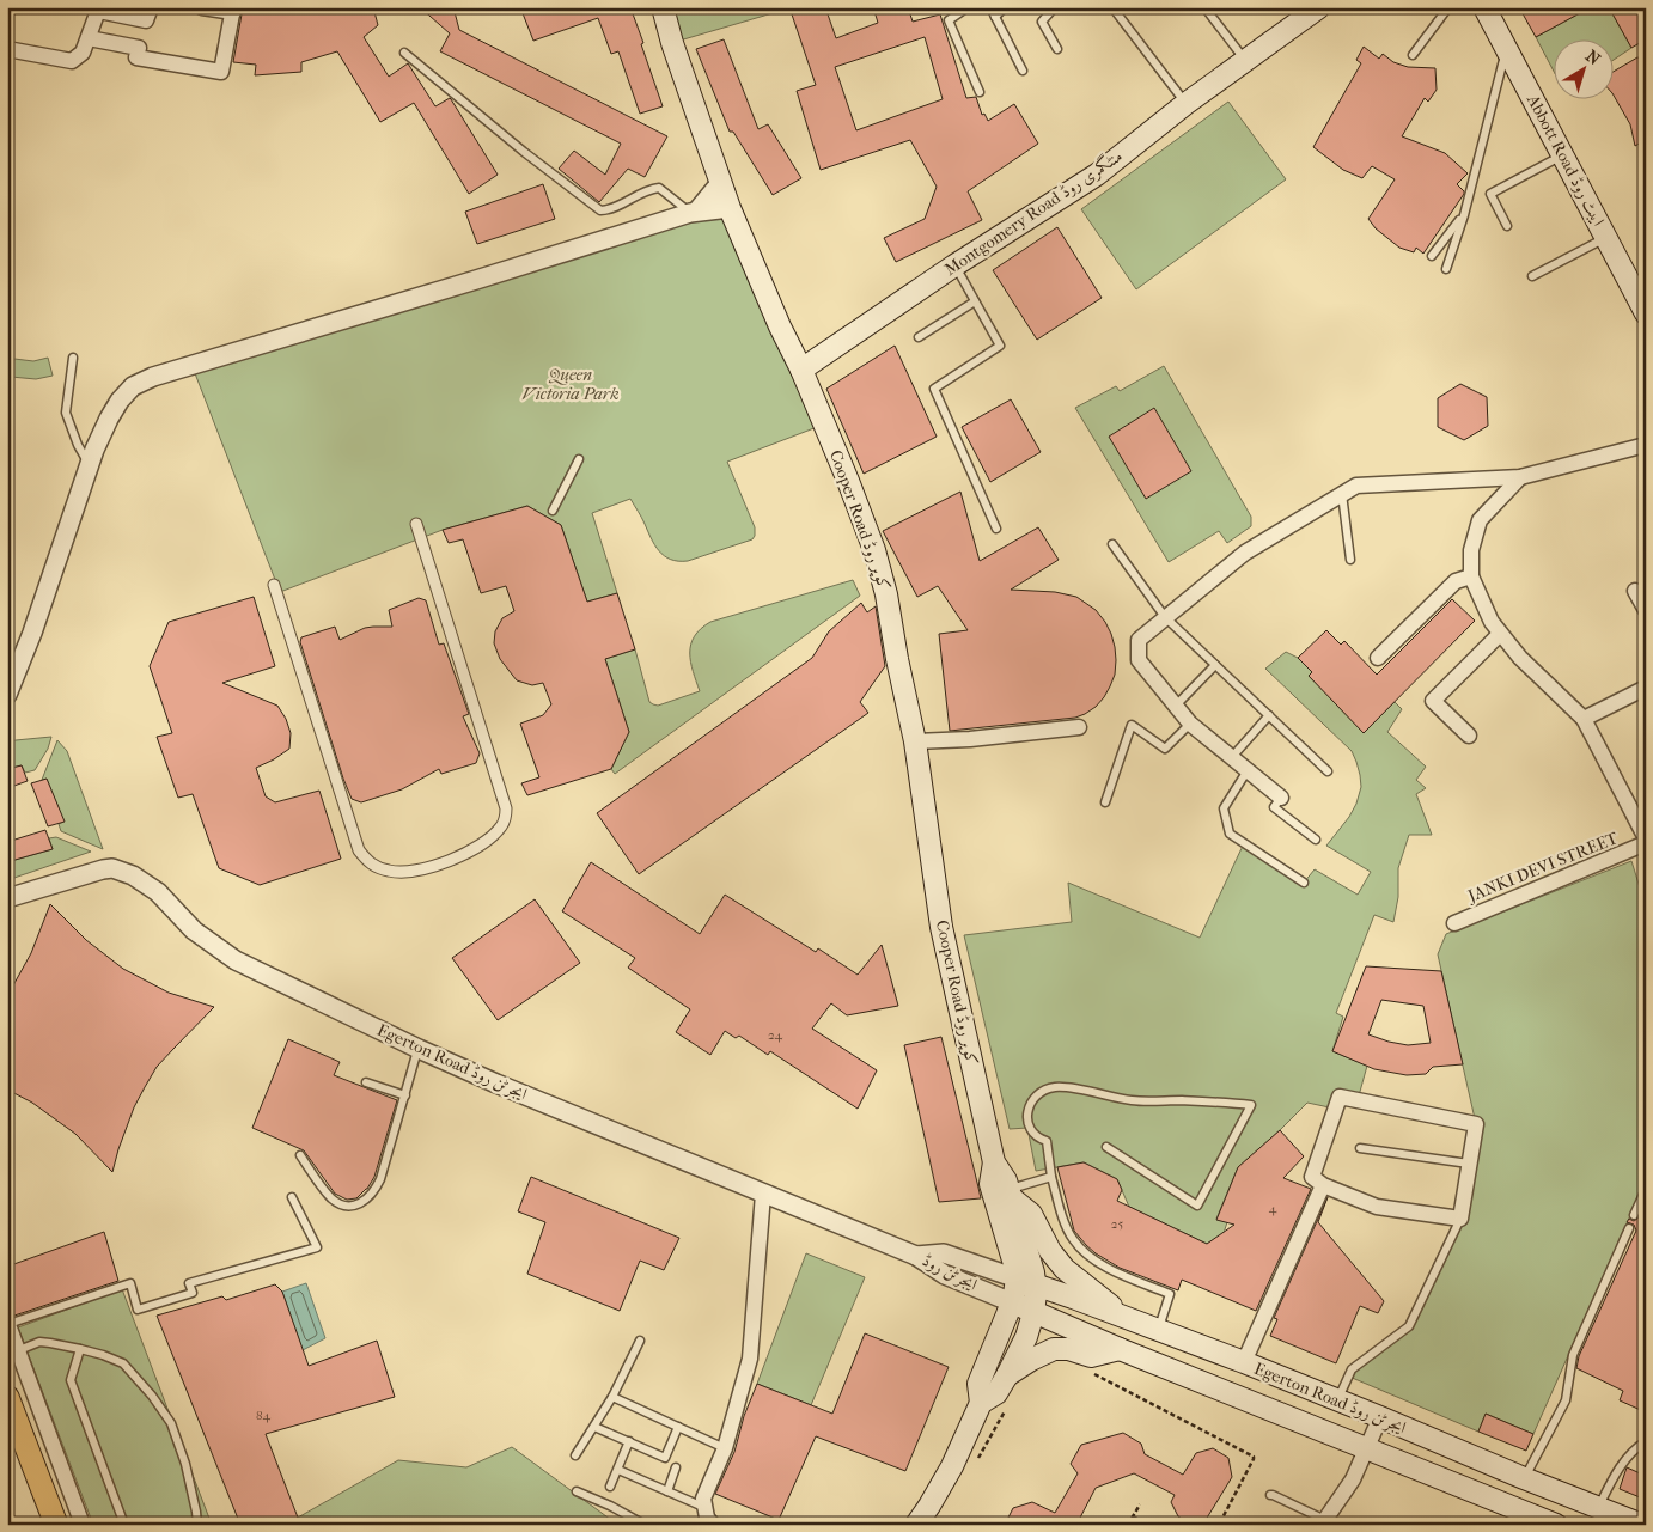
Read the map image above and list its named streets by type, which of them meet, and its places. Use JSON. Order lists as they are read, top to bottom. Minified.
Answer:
{"streets":{"main road":["Abbott Road ایبٹ روڈ","Montgomery Road منٹگمری روڈ","Cooper Road کوپر روڈ","Egerton Road ایجرٹن روڈ"],"street":["JANKI DEVI STREET","ایجرٹن روڈ"]},"crossings":[["Montgomery Road منٹگمری روڈ","Cooper Road کوپر روڈ"],["Cooper Road کوپر روڈ","Egerton Road ایجرٹن روڈ"],["Cooper Road کوپر روڈ","ایجرٹن روڈ"],["Egerton Road ایجرٹن روڈ","ایجرٹن روڈ"]],"parks":["Queen Victoria Park"],"house_numbers":["24","4","25","84"],"north":"top right"}
